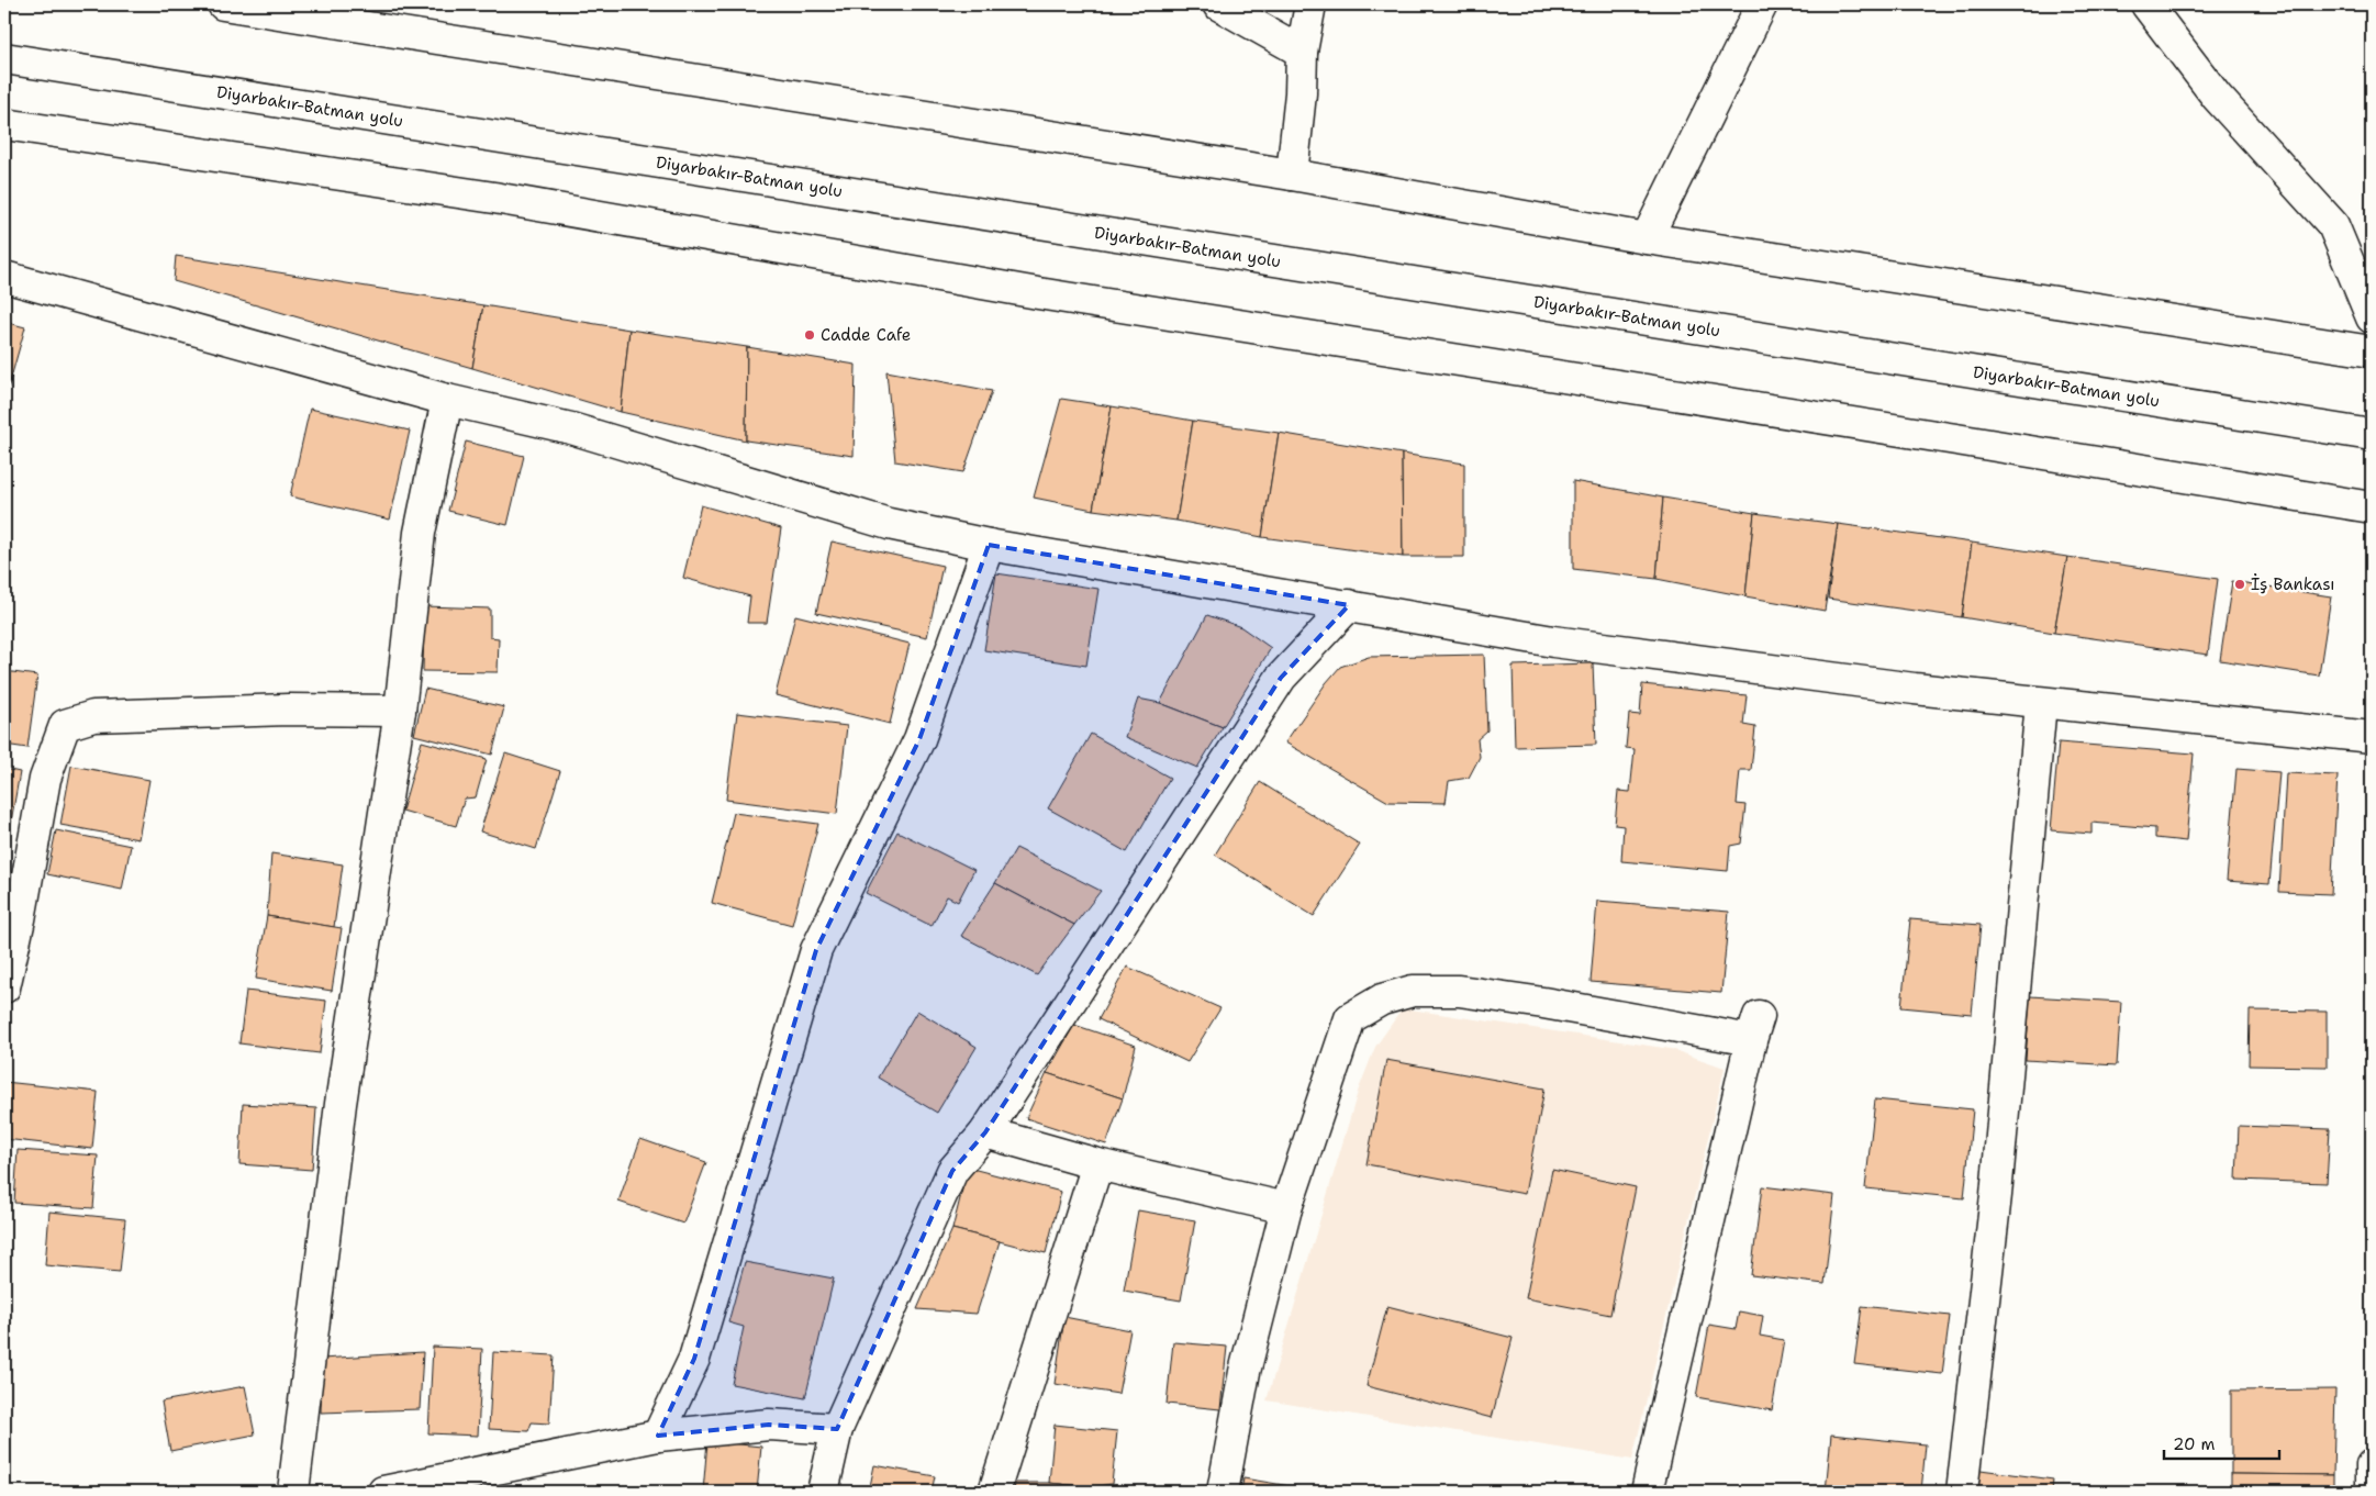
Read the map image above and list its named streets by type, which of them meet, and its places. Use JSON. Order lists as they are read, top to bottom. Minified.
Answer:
{"streets":{"main road":["Diyarbakır-Batman yolu"]},"places":["Cadde Cafe","İş Bankası"],"scale_bar":"20 m"}
